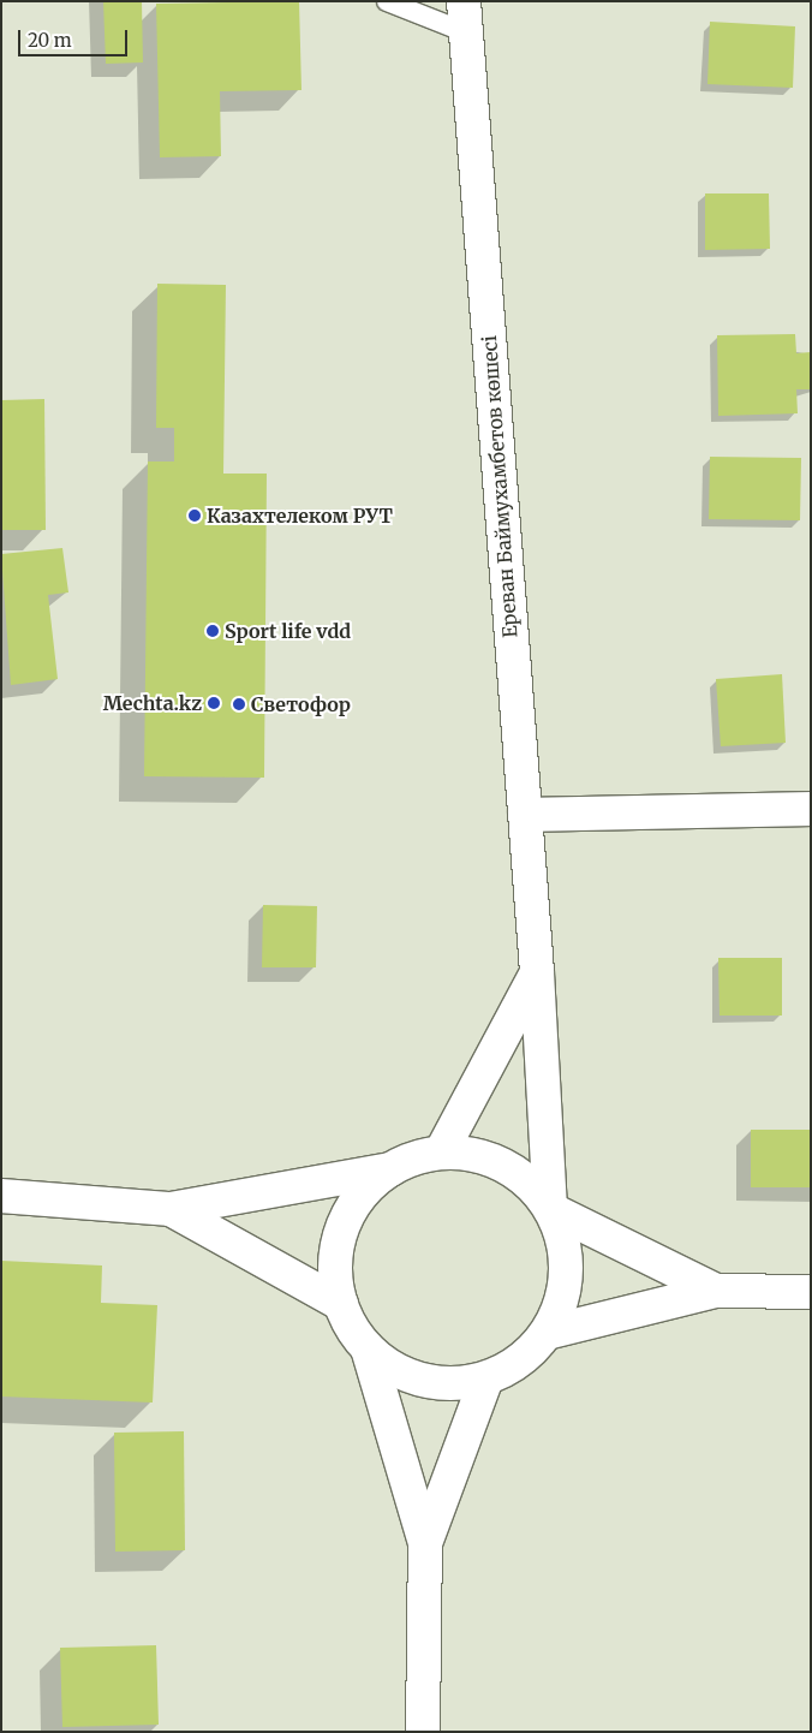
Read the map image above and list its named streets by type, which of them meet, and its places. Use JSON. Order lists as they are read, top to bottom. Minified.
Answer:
{"streets":{"street":["Ереван Баймухамбетов көшесі"]},"places":["Казахтелеком РУТ","Sport life vdd","Mechta.kz","Светофор"],"scale_bar":"20 m"}
